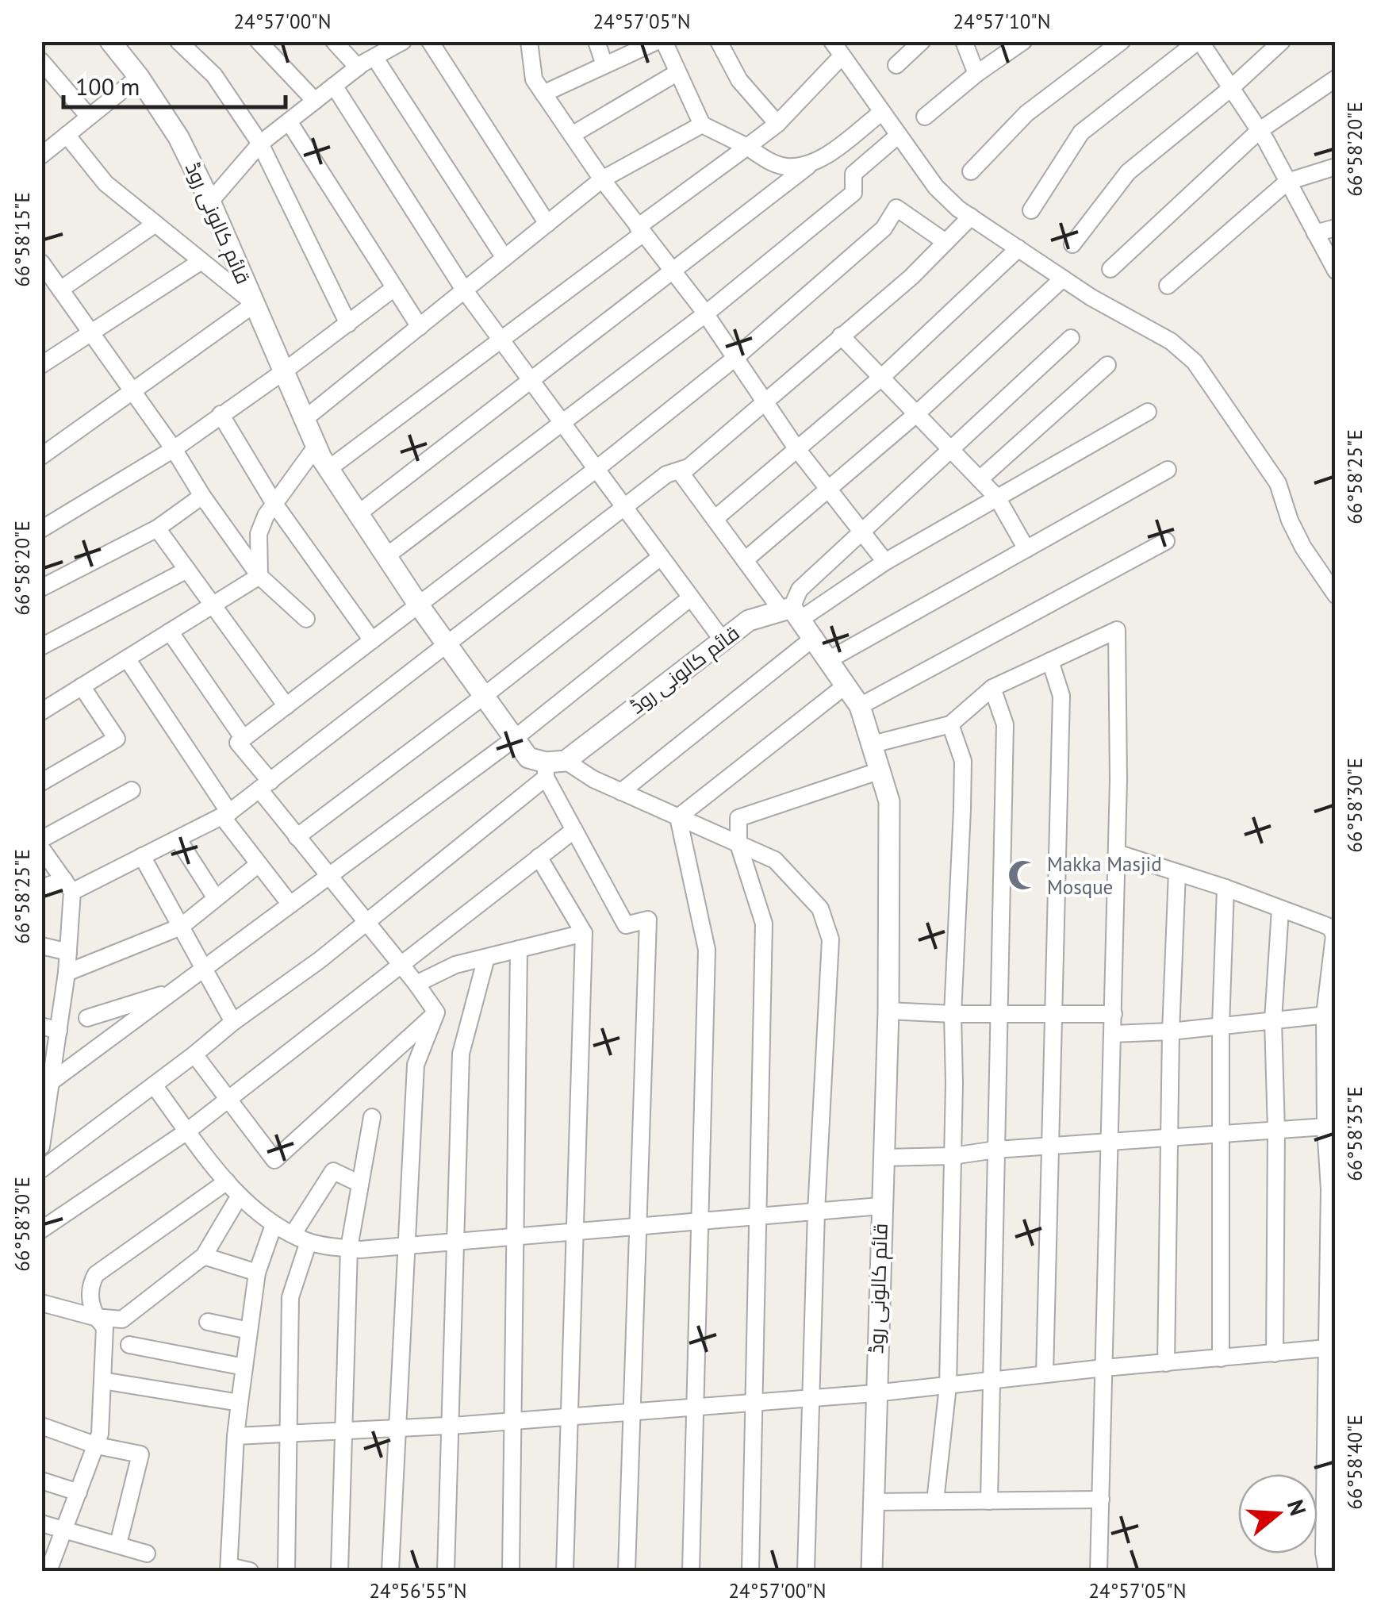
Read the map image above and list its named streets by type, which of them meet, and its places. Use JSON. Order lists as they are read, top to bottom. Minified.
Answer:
{"streets":{"street":["قائم کالونی روڈ"]},"places":{"mosque":["Makka Masjid Mosque"]},"scale_bar":"100 m","north":"right","coordinates":["24°57'00\"N","24°57'05\"N","24°57'10\"N","66°58'20\"E","66°58'15\"E","66°58'25\"E","66°58'30\"E","66°58'35\"E","66°58'40\"E","24°56'55\"N"]}
